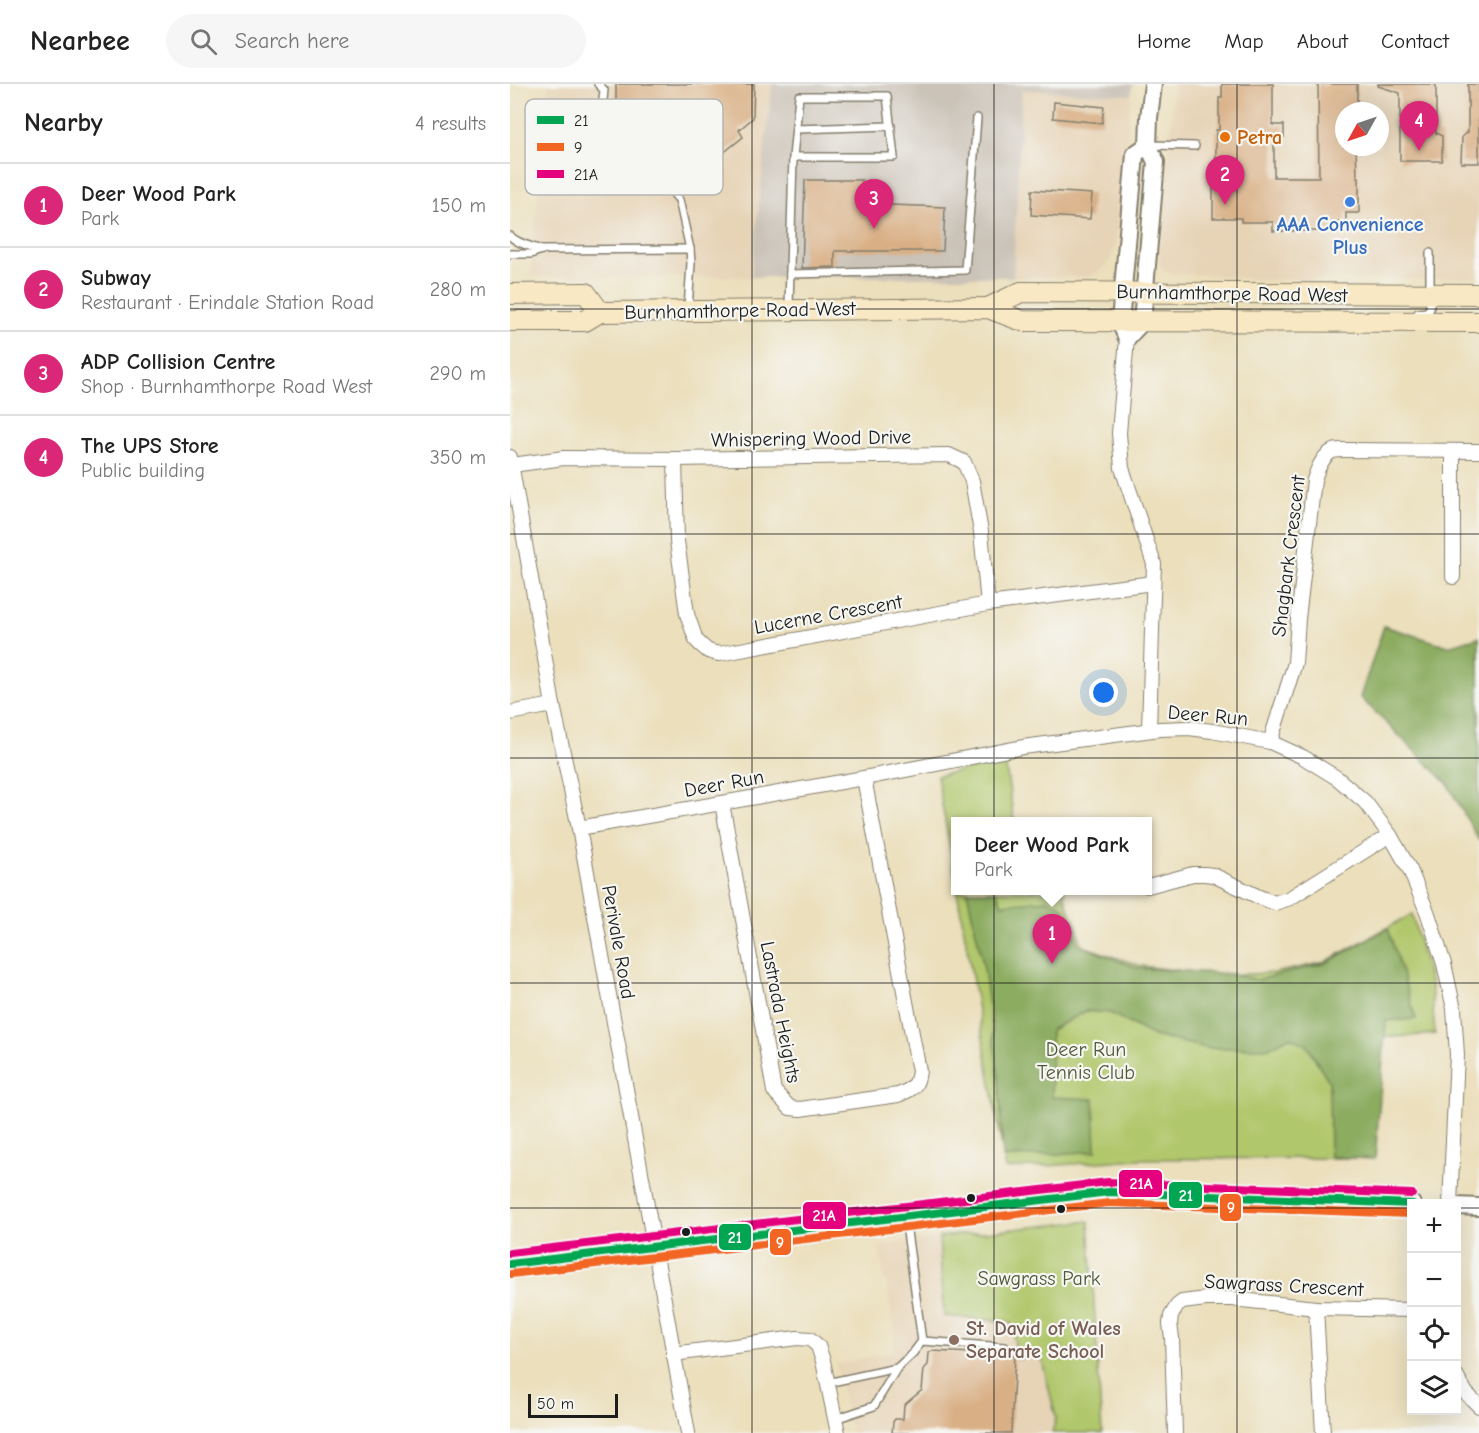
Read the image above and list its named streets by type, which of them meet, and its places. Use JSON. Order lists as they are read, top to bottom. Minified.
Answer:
{"streets":{"main road":["Burnhamthorpe Road West"],"street":["Whispering Wood Drive","Shagbark Crescent","Lucerne Crescent","Deer Run","Perivale Road","Lastrada Heights","Sawgrass Crescent"]},"crossings":[["Whispering Wood Drive","Lucerne Crescent"],["Whispering Wood Drive","Perivale Road"],["Shagbark Crescent","Deer Run"],["Deer Run","Perivale Road"],["Deer Run","Lastrada Heights"]],"parks":["Deer Run Tennis Club","Sawgrass Park"],"places":["Petra","AAA Convenience Plus","St. David of Wales Separate School"],"lines":["transit line 21A","transit line 21","transit line 9"],"legend":["21","9","21A"],"scale_bar":"50 m","north":"bottom left","page":{"header":"Nearbee","search":"Search here","nav":["Home","Map","About","Contact"],"heading":["Nearby","4 results"],"pins":["4","2","3","1"],"list":[{"mark":"1","name":"Deer Wood Park","note":"Park","value":"150 m"},{"mark":"2","name":"Subway","note":"Restaurant · Erindale Station Road","value":"280 m"},{"mark":"3","name":"ADP Collision Centre","note":"Shop · Burnhamthorpe Road West","value":"290 m"},{"mark":"4","name":"The UPS Store","note":"Public building","value":"350 m"}],"popup":["Deer Wood Park","Park"],"map_buttons":["+","−"],"scale":"50 m"}}
